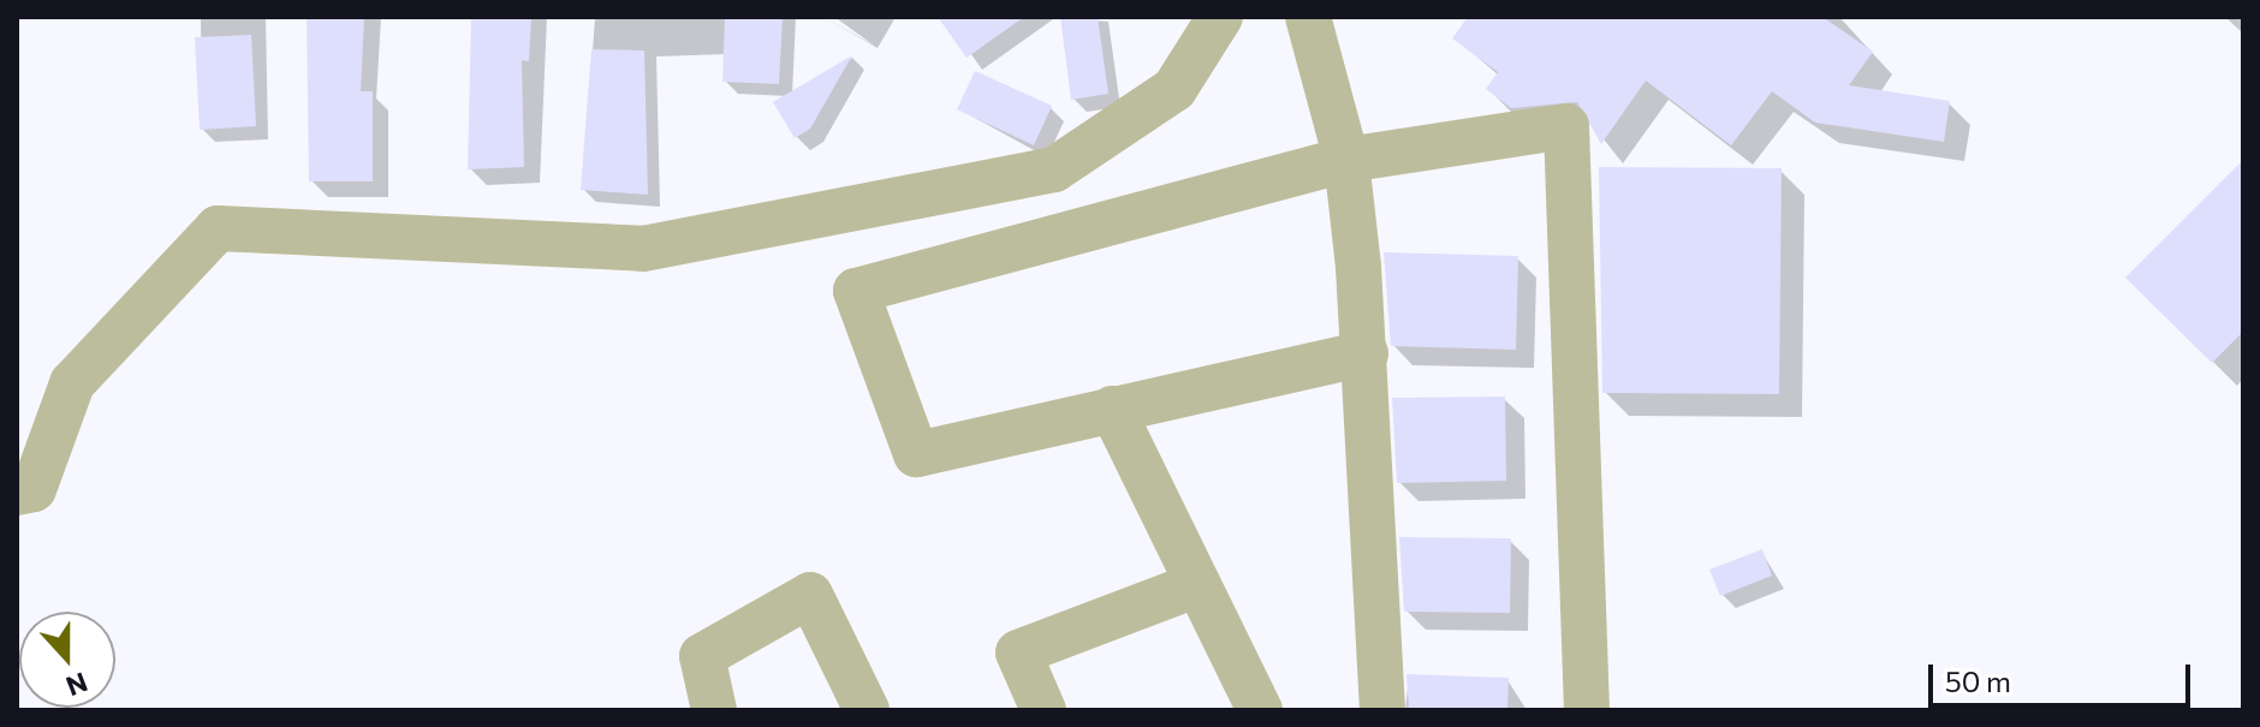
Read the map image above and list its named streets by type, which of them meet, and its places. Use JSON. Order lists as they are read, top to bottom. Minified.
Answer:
{"scale_bar":"50 m","north":"bottom"}
